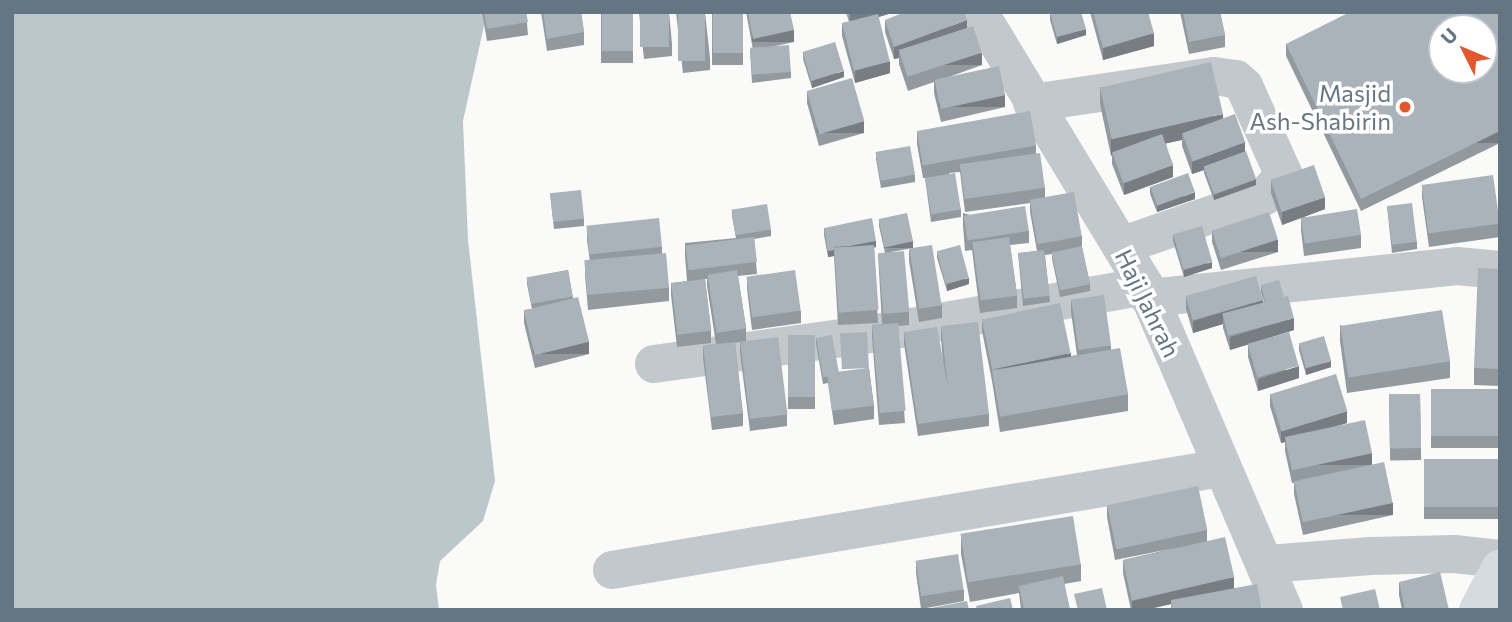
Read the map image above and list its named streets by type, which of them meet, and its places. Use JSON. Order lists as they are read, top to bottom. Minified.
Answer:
{"streets":{"street":["Haji Jahrah"]},"places":["Masjid Ash-Shabirin"],"north":"top left"}
